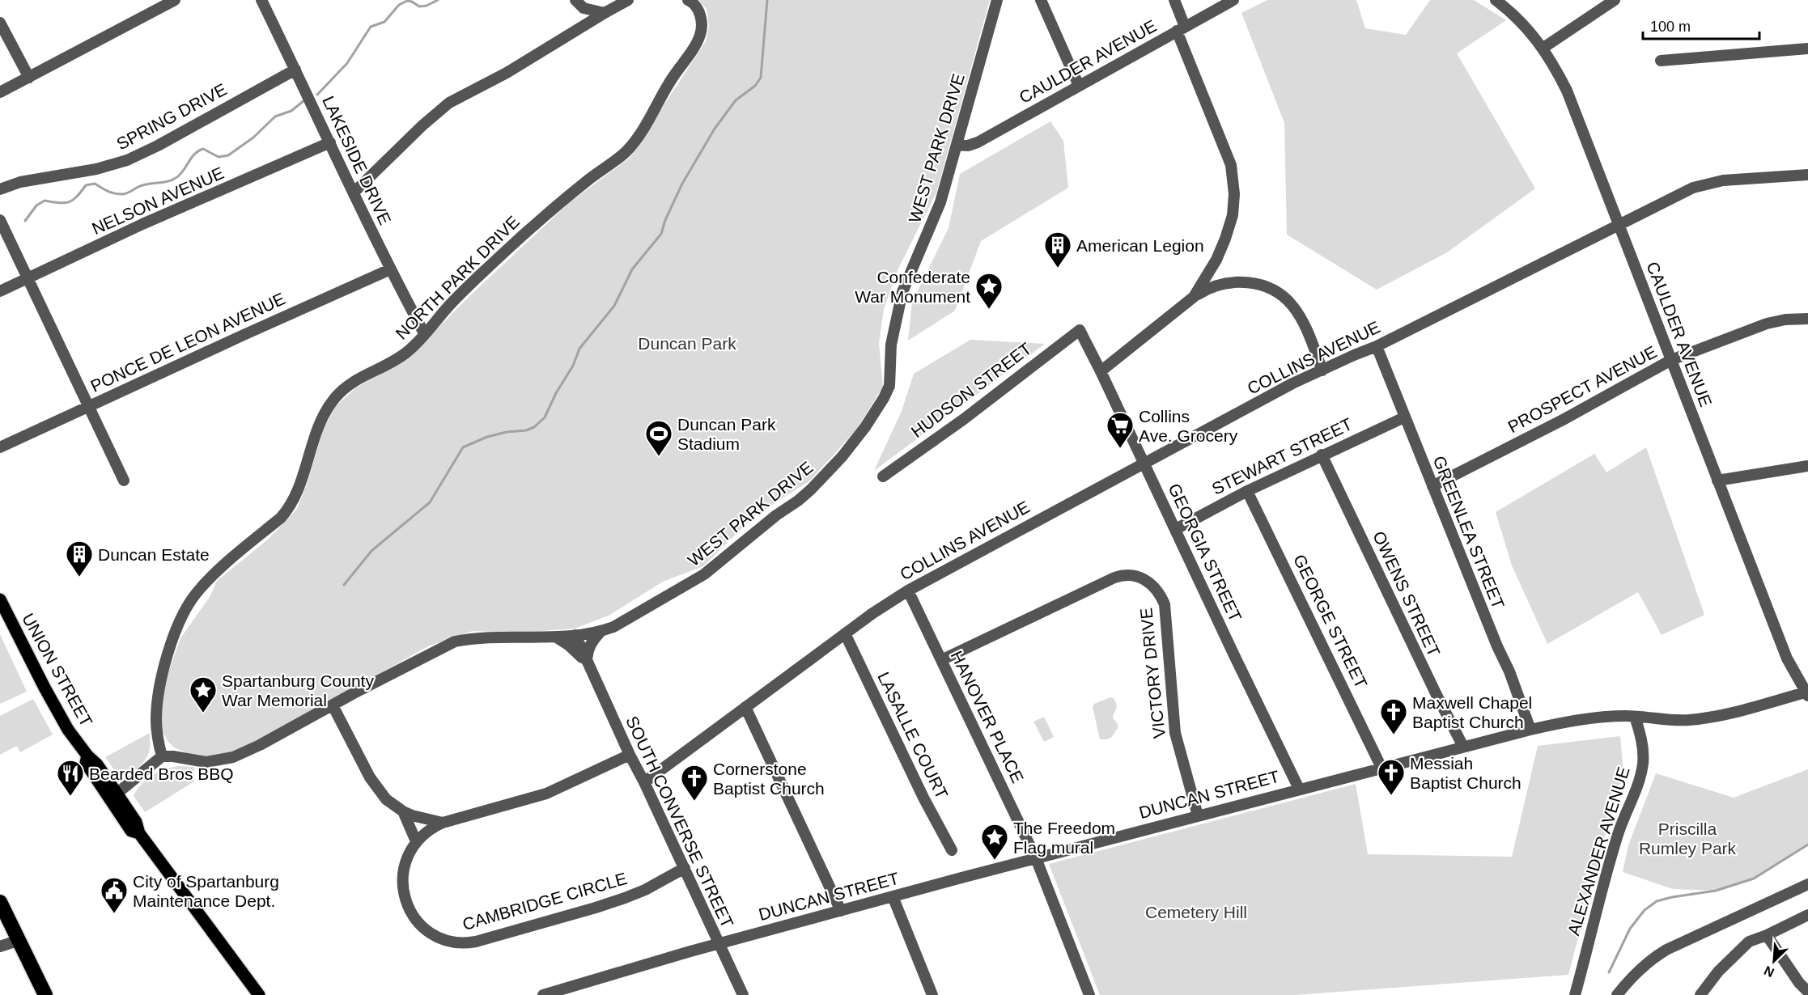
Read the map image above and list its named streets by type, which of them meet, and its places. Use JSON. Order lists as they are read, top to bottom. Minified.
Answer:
{"streets":{"main road":["UNION STREET"],"street":["CAULDER AVENUE","SPRING DRIVE","WEST PARK DRIVE","LAKESIDE DRIVE","NELSON AVENUE","NORTH PARK DRIVE","PONCE DE LEON AVENUE","COLLINS AVENUE","PROSPECT AVENUE","HUDSON STREET","STEWART STREET","GREENLEA STREET","GEORGIA STREET","OWENS STREET","GEORGE STREET","VICTORY DRIVE","HANOVER PLACE","LASALLE COURT","DUNCAN STREET","SOUTH CONVERSE STREET","ALEXANDER AVENUE","CAMBRIDGE CIRCLE"]},"crossings":[["CAULDER AVENUE","WEST PARK DRIVE"],["CAULDER AVENUE","COLLINS AVENUE"],["CAULDER AVENUE","PROSPECT AVENUE"],["CAULDER AVENUE","DUNCAN STREET"],["SPRING DRIVE","LAKESIDE DRIVE"],["WEST PARK DRIVE","NORTH PARK DRIVE"],["WEST PARK DRIVE","SOUTH CONVERSE STREET"],["LAKESIDE DRIVE","NELSON AVENUE"],["LAKESIDE DRIVE","NORTH PARK DRIVE"],["LAKESIDE DRIVE","PONCE DE LEON AVENUE"],["COLLINS AVENUE","GREENLEA STREET"],["COLLINS AVENUE","GEORGIA STREET"],["COLLINS AVENUE","HANOVER PLACE"],["COLLINS AVENUE","LASALLE COURT"],["COLLINS AVENUE","SOUTH CONVERSE STREET"],["PROSPECT AVENUE","GREENLEA STREET"],["HUDSON STREET","GEORGIA STREET"],["STEWART STREET","GREENLEA STREET"],["STEWART STREET","GEORGIA STREET"],["STEWART STREET","OWENS STREET"],["STEWART STREET","GEORGE STREET"],["GREENLEA STREET","DUNCAN STREET"],["GEORGIA STREET","DUNCAN STREET"],["OWENS STREET","DUNCAN STREET"],["GEORGE STREET","DUNCAN STREET"],["VICTORY DRIVE","HANOVER PLACE"],["VICTORY DRIVE","DUNCAN STREET"],["HANOVER PLACE","DUNCAN STREET"],["DUNCAN STREET","SOUTH CONVERSE STREET"],["DUNCAN STREET","ALEXANDER AVENUE"],["SOUTH CONVERSE STREET","CAMBRIDGE CIRCLE"]],"parks":["Duncan Park","Priscilla Rumley Park","Cemetery Hill"],"places":{"building":["American Legion","Duncan Estate"],"place":["Confederate War Monument","Spartanburg County War Memorial","The Freedom Flag mural"],"supermarket":["Collins Ave. Grocery"],"sports":["Duncan Park Stadium"],"church":["Maxwell Chapel Baptist Church","Messiah Baptist Church","Cornerstone Baptist Church"],"restaurant":["Bearded Bros BBQ"],"public building":["City of Spartanburg Maintenance Dept."]},"scale_bar":"100 m","north":"bottom left"}
